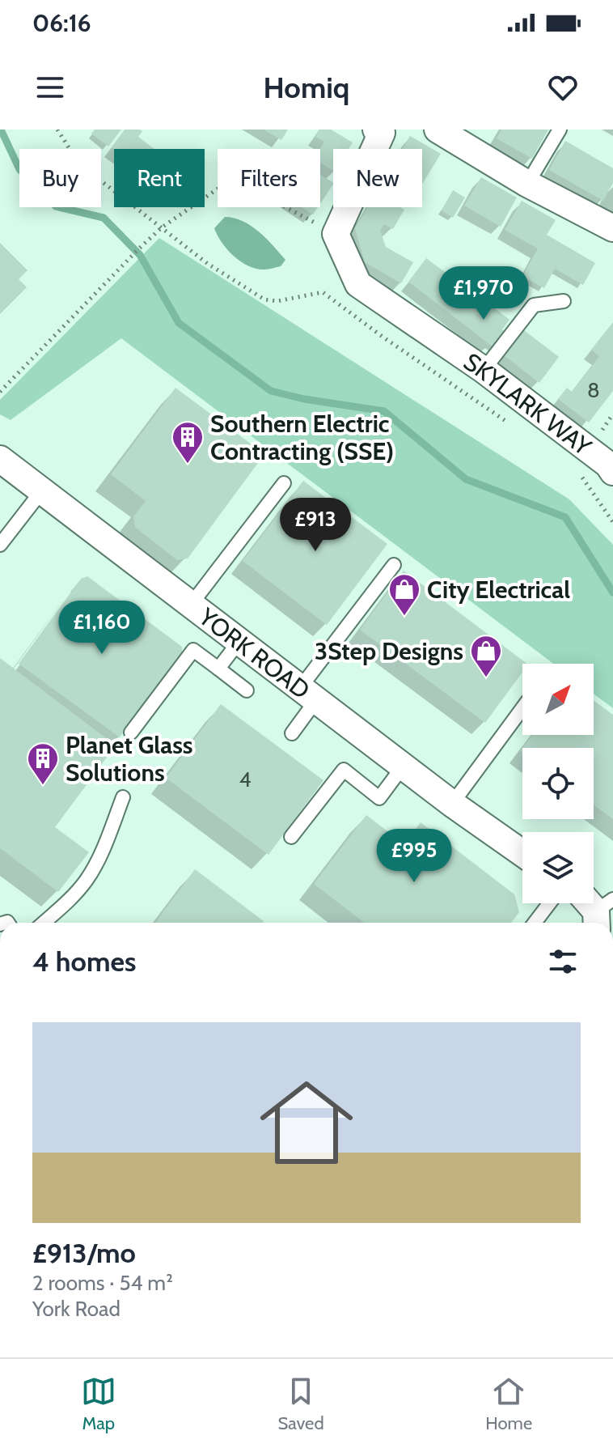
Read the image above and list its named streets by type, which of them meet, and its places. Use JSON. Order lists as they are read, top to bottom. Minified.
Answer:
{"streets":{"street":["SKYLARK WAY","YORK ROAD"]},"places":{"building":["Southern Electric Contracting (SSE)","Planet Glass Solutions"],"shop":["City Electrical","3Step Designs"]},"house_numbers":["8","4"],"north":"top right","page":{"status":"06:16","header":"Homiq","chip":["Buy","Rent","Filters","New"],"price":["£1,970","£913","£1,160","£995"],"heading":"4 homes","list":[{"name":"£913/mo","note":"2 rooms · 54 m² · York Road"}],"tabs":["Map","Saved","Home"]}}
